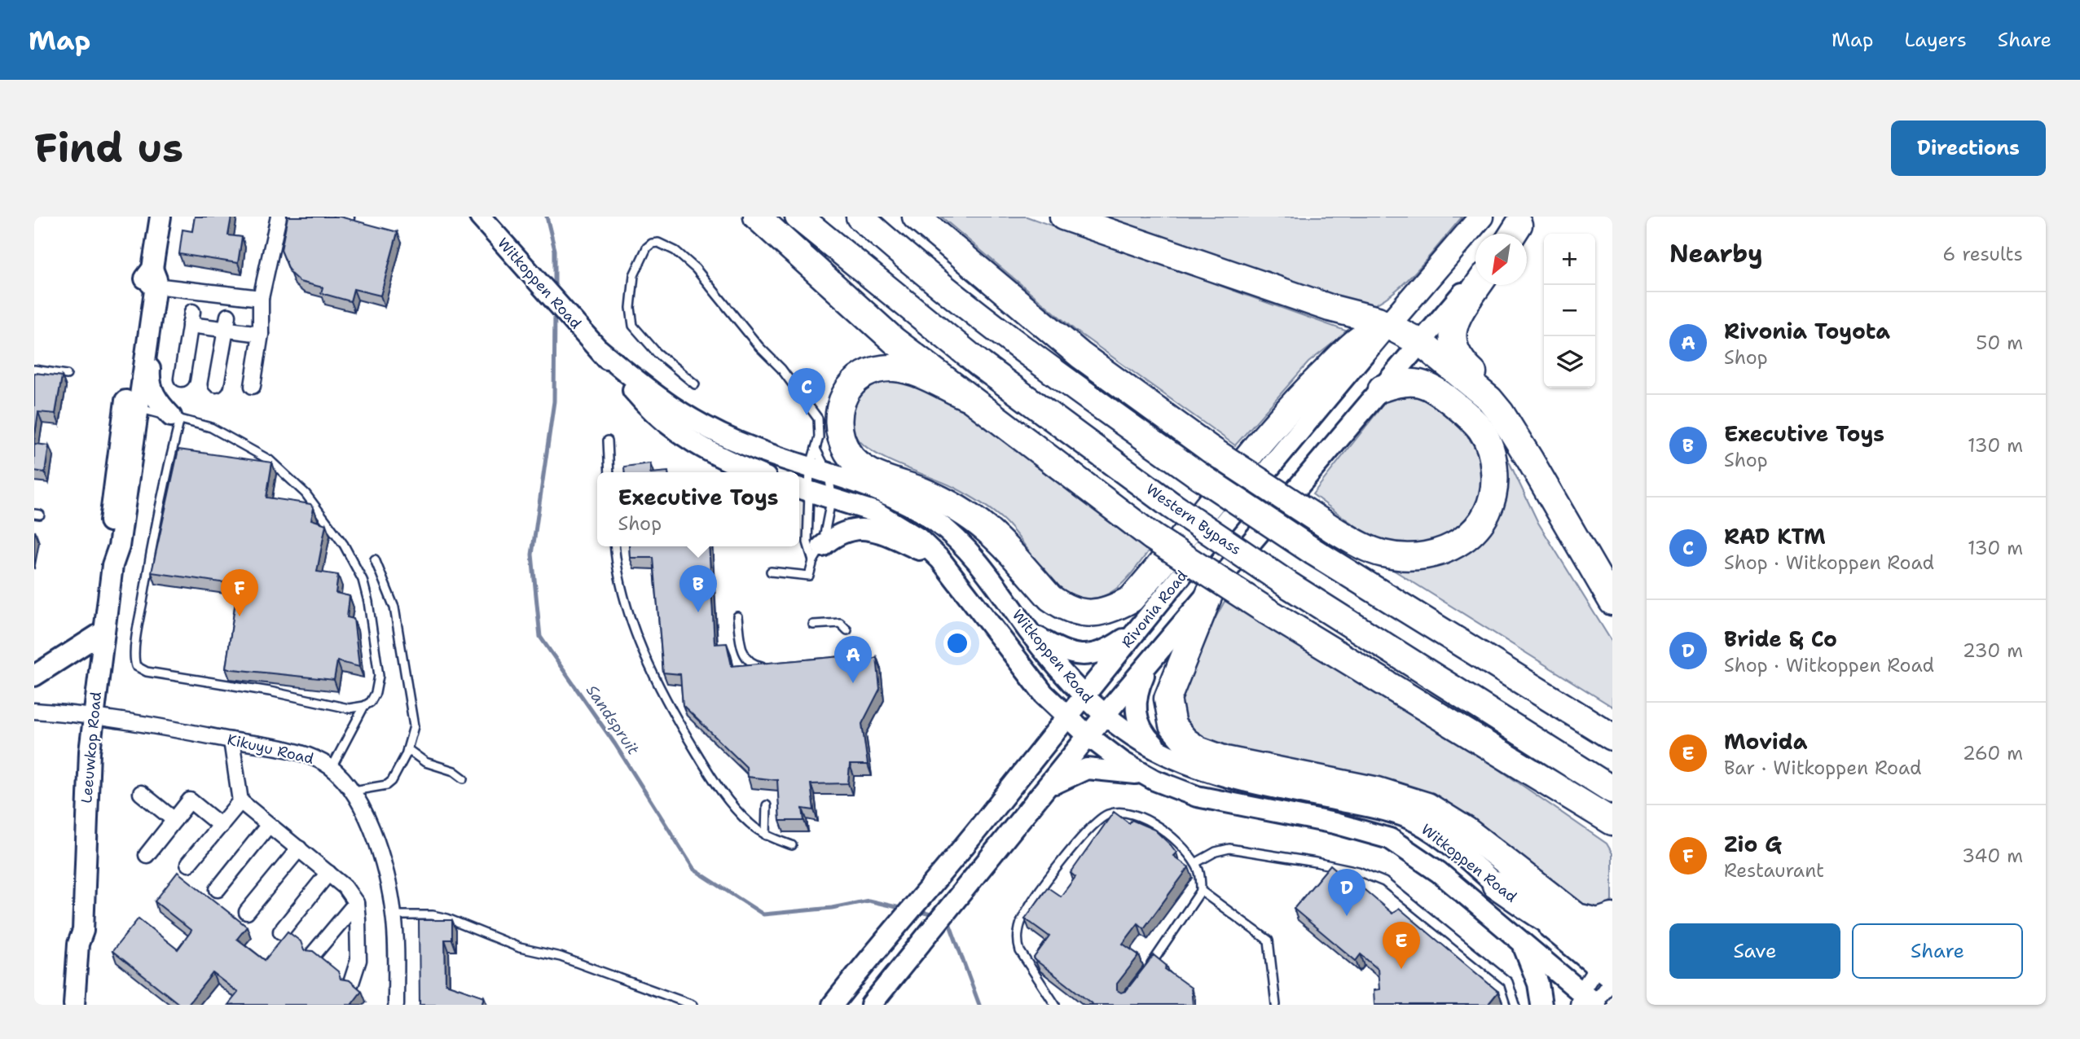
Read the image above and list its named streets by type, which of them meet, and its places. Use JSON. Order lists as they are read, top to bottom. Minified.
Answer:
{"streets":{"highway":["Western Bypass"],"main road":["Witkoppen Road","Rivonia Road","Leeuwkop Road"],"street":["Kikuyu Road"]},"crossings":[["Witkoppen Road","Rivonia Road"],["Leeuwkop Road","Kikuyu Road"]],"water":["Sandspruit"],"north":"bottom left","page":{"header":"Map","nav":["Map","Layers","Share"],"buttons":["Directions",["Save","Share"]],"title":"Find us","heading":["Nearby","6 results"],"map_buttons":["+","−"],"list":[{"mark":"A","name":"Rivonia Toyota","note":"Shop","value":"50 m"},{"mark":"B","name":"Executive Toys","note":"Shop","value":"130 m"},{"mark":"C","name":"RAD KTM","note":"Shop · Witkoppen Road","value":"130 m"},{"mark":"D","name":"Bride & Co","note":"Shop · Witkoppen Road","value":"230 m"},{"mark":"E","name":"Movida","note":"Bar · Witkoppen Road","value":"260 m"},{"mark":"F","name":"Zio G","note":"Restaurant","value":"340 m"}],"pins":["C","B","F","A","D","E"],"popup":["Executive Toys","Shop"]}}
